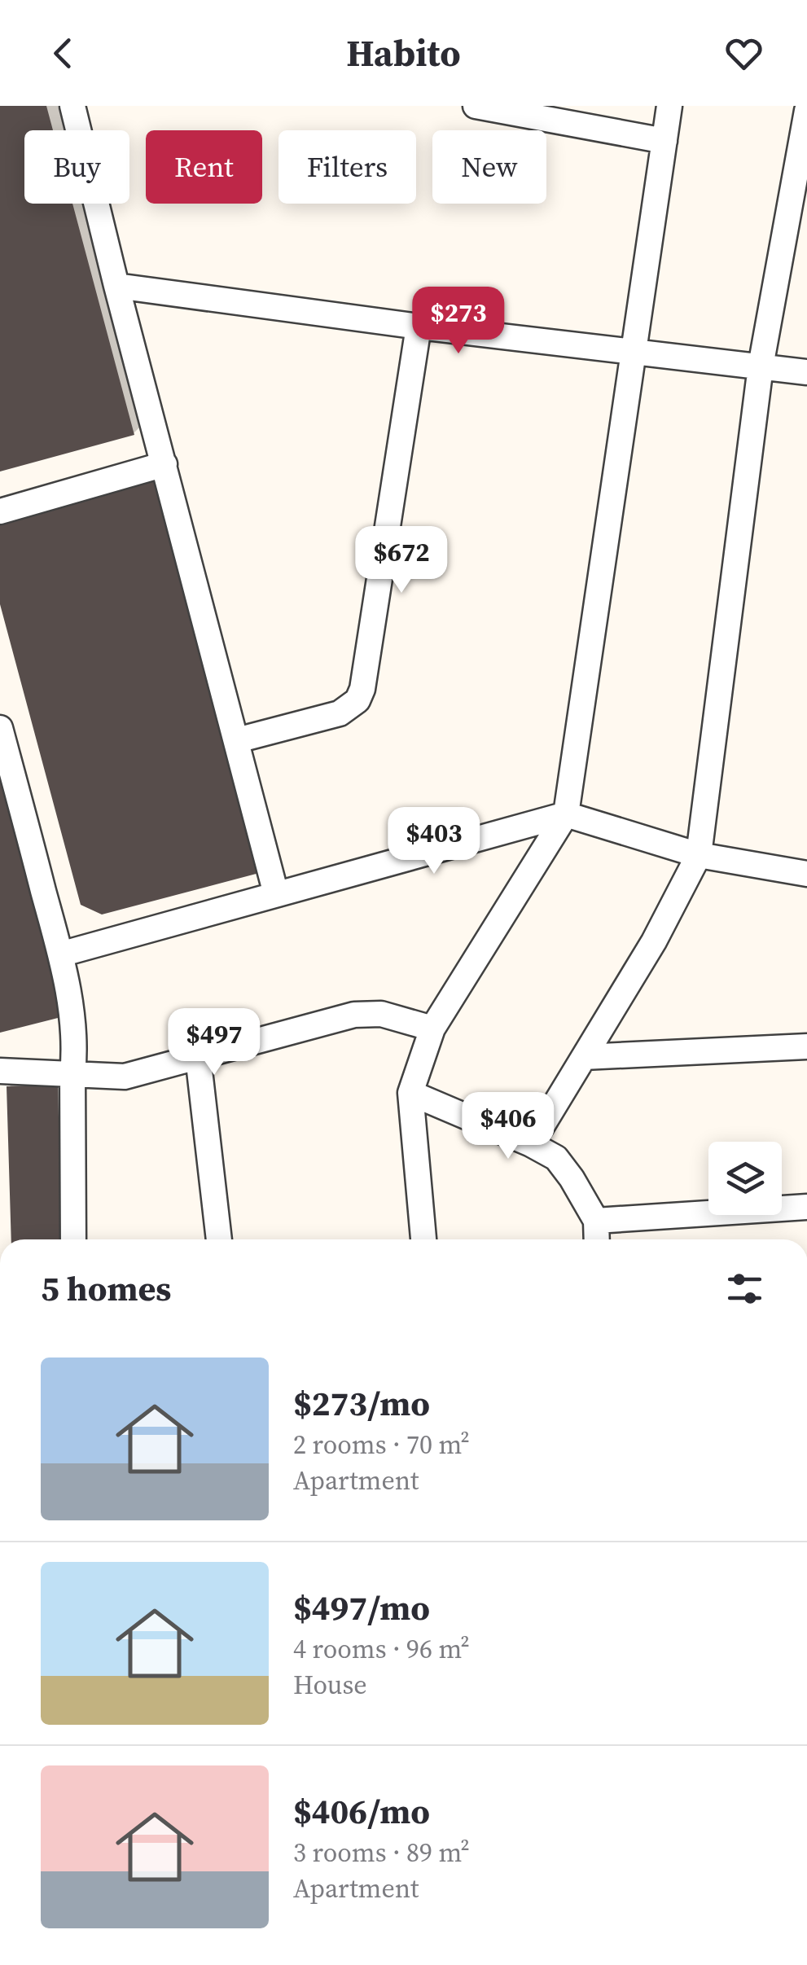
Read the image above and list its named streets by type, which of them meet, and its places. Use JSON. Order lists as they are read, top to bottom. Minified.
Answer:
{"page":{"header":"Habito","chip":["Buy","Rent","Filters","New"],"price":["$273","$672","$403","$497","$406"],"heading":"5 homes","list":[{"name":"$273/mo","note":"2 rooms · 70 m² · Apartment"},{"name":"$497/mo","note":"4 rooms · 96 m² · House"},{"name":"$406/mo","note":"3 rooms · 89 m² · Apartment"}]}}
